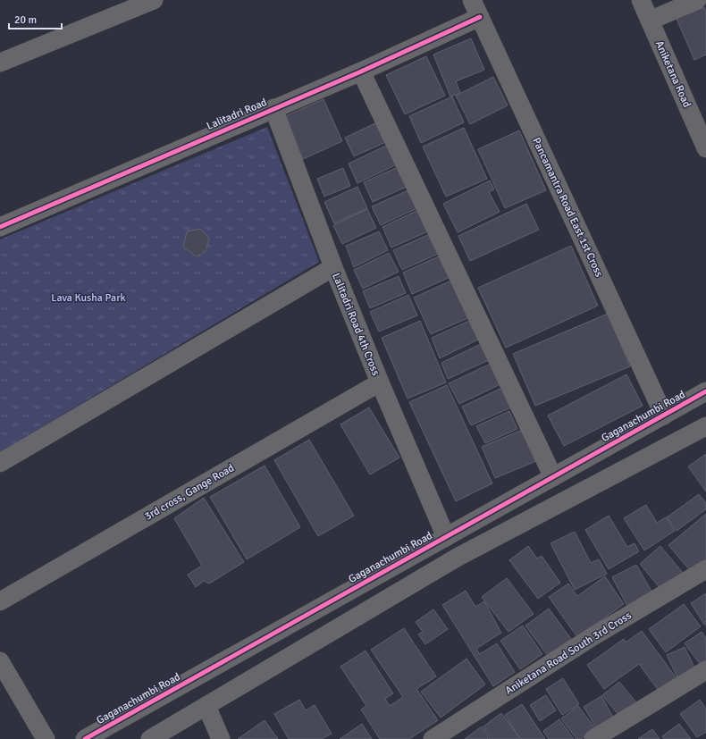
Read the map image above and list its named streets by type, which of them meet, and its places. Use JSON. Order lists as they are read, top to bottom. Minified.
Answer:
{"streets":{"street":["Aniketana Road","Lalitadri Road","Pancamantra Road East 1st Cross","Lalitadri Road 4th Cross","Gaganachumbi Road","3rd cross, Gange Road","Aniketana Road South 3rd Cross"]},"crossings":[["Lalitadri Road","Pancamantra Road East 1st Cross"],["Lalitadri Road","Lalitadri Road 4th Cross"],["Pancamantra Road East 1st Cross","Gaganachumbi Road"],["Lalitadri Road 4th Cross","Gaganachumbi Road"],["Lalitadri Road 4th Cross","3rd cross, Gange Road"]],"parks":["Lava Kusha Park"],"scale_bar":"20 m"}
